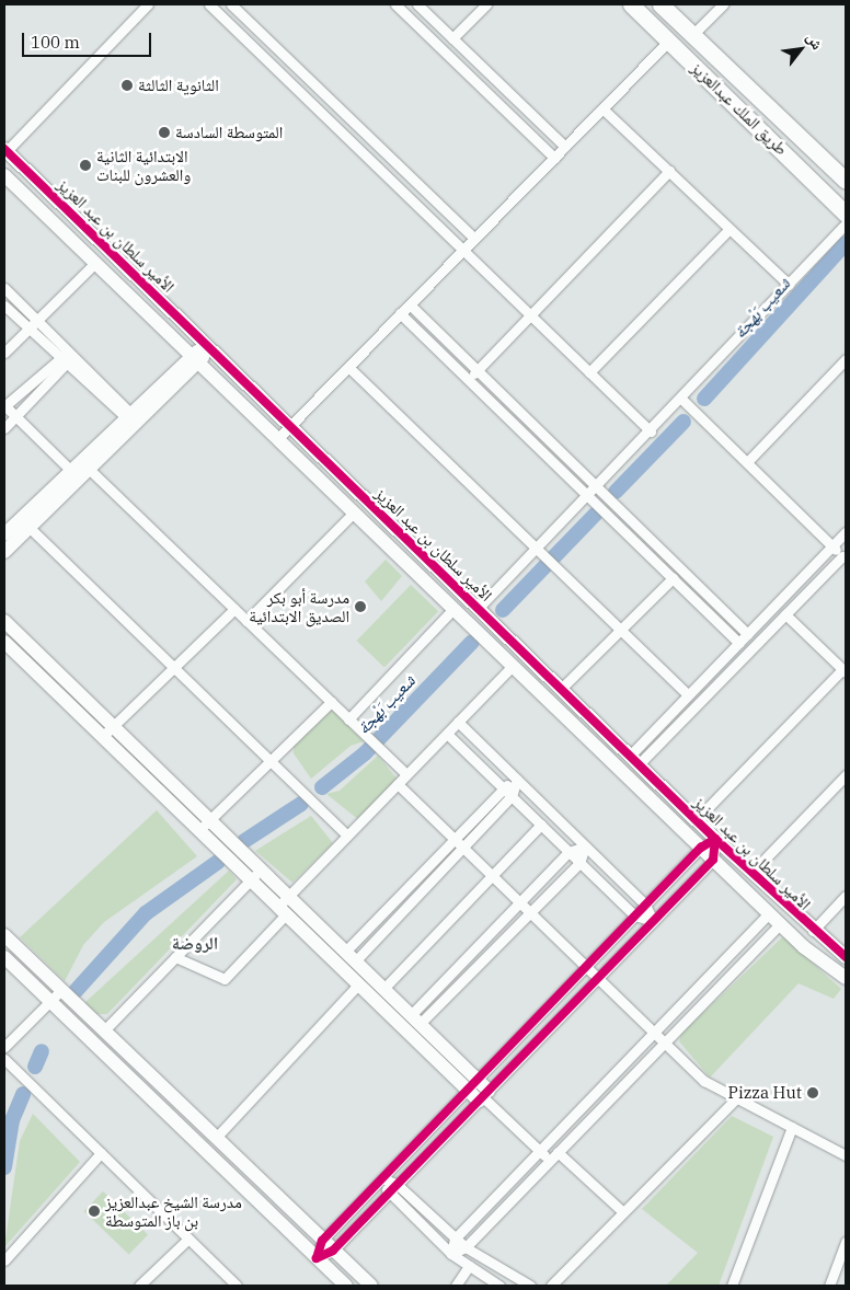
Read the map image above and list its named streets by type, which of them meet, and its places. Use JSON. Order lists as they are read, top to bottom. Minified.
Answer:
{"streets":{"highway":["طريق الملك عبدالعزيز"],"street":["الأمير سلطان بن عبد العزيز"]},"districts":["الروضة"],"water":["شعيب بَهْجة"],"places":["الثانوية الثالثة","المتوسطة السادسة","الابتدائية الثانية والعشرون للبنات","مدرسة أبو بكر الصديق الابتدائية","Pizza Hut","مدرسة الشيخ عبدالعزيز بن باز المتوسطة"],"scale_bar":"100 m","north":"top right"}
